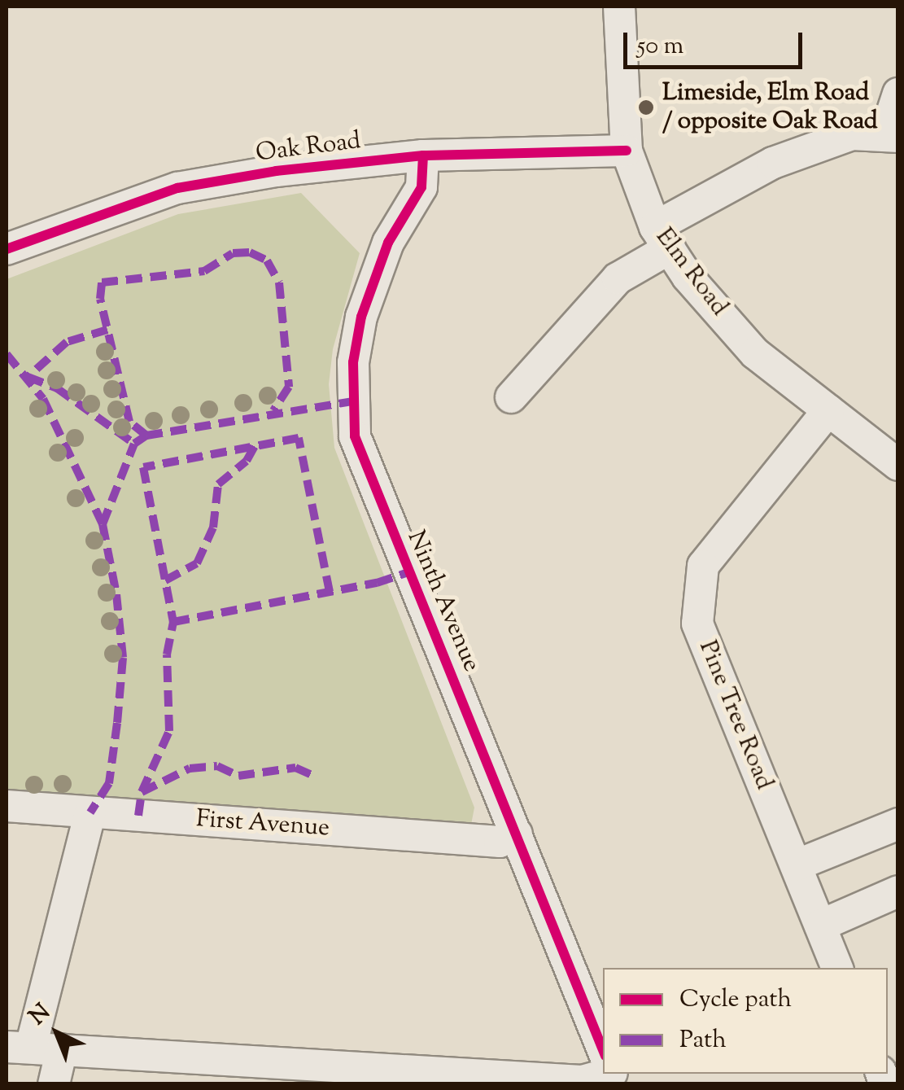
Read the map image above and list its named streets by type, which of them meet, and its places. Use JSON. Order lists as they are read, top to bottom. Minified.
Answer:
{"streets":{"street":["Oak Road","Elm Road","Ninth Avenue","Pine Tree Road","First Avenue"]},"crossings":[["Oak Road","Elm Road"],["Oak Road","Ninth Avenue"],["Elm Road","Pine Tree Road"],["Ninth Avenue","First Avenue"]],"places":["Limeside, Elm Road / opposite Oak Road"],"legend":["Cycle path","Path"],"scale_bar":"50 m","north":"top left"}
